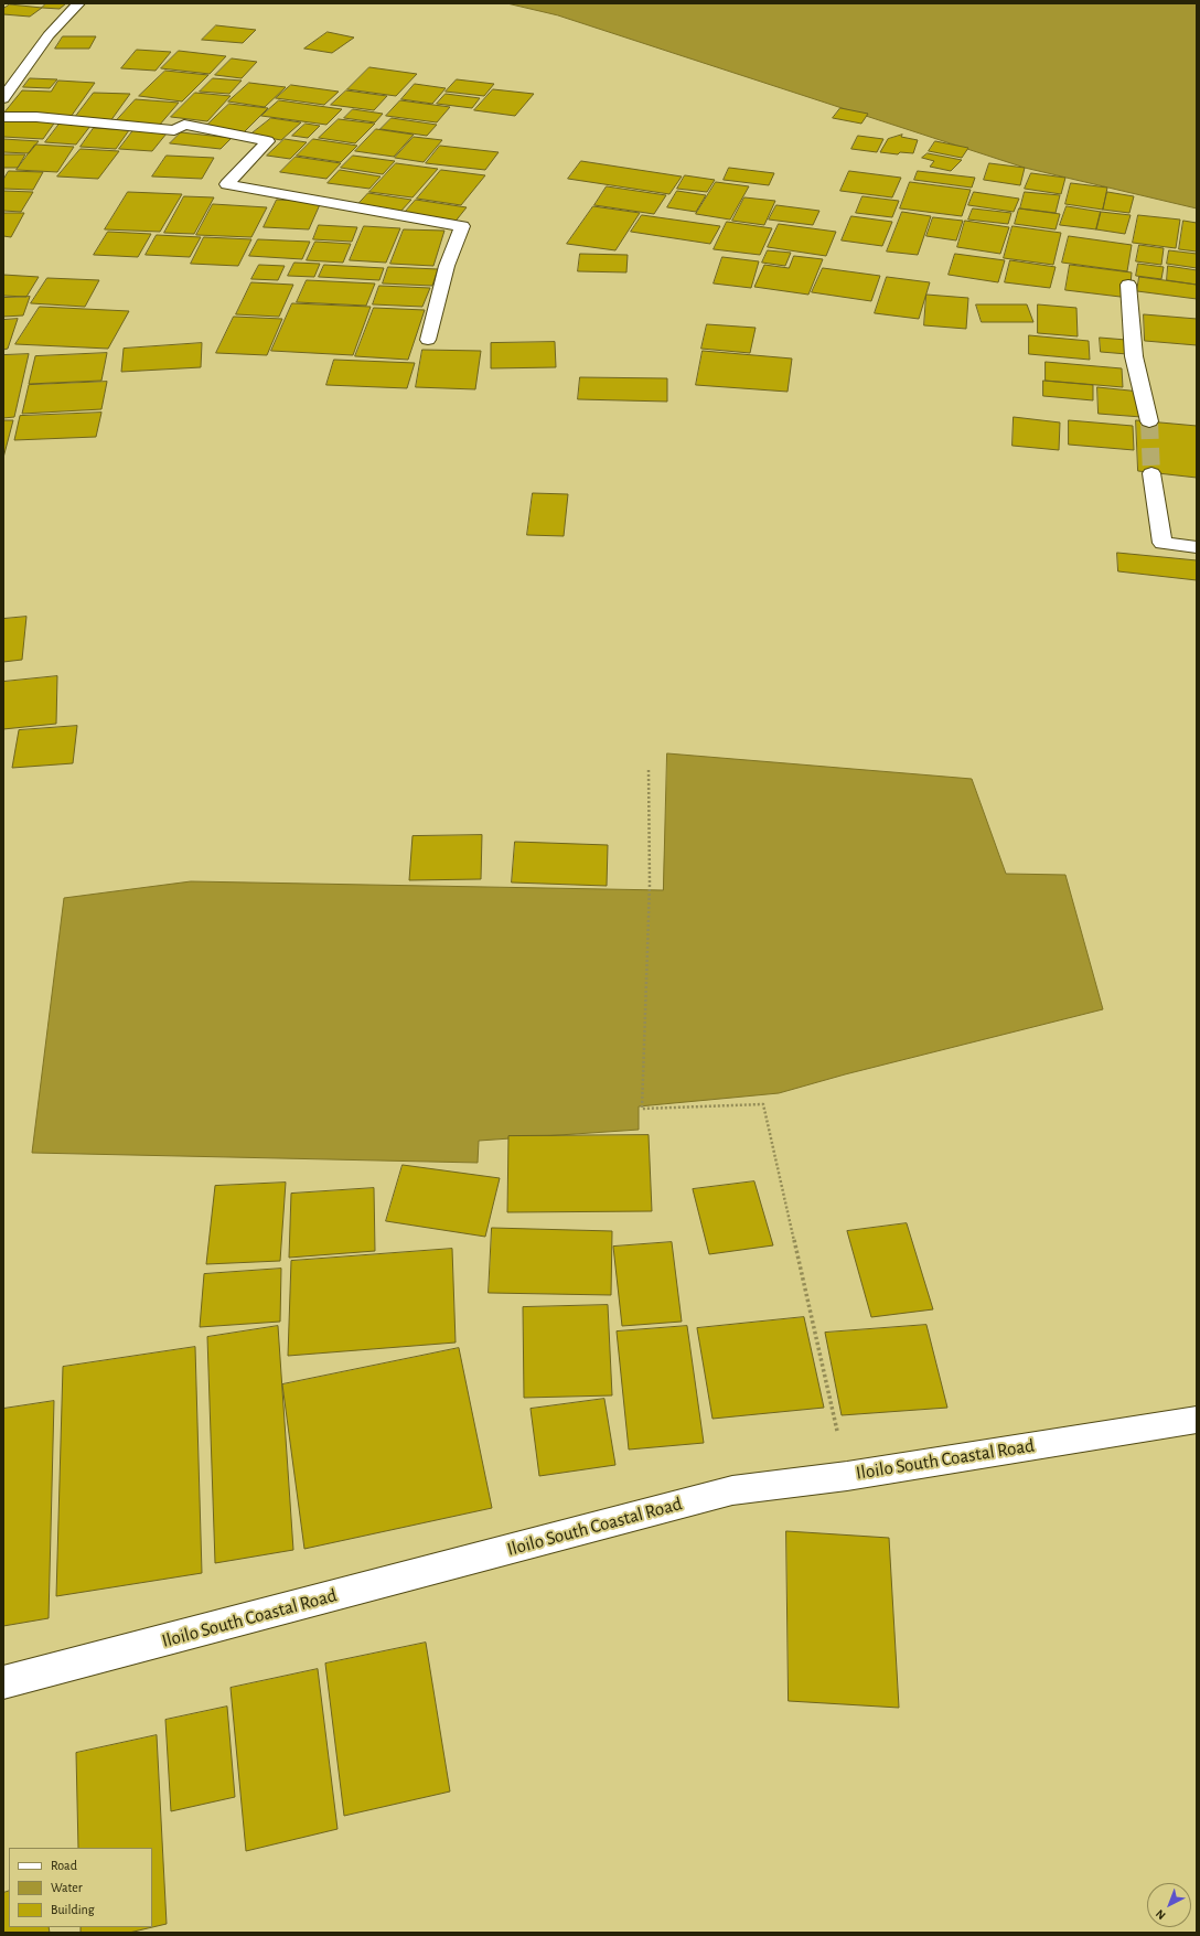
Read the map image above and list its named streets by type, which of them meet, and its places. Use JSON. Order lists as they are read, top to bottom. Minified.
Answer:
{"streets":{"street":["Iloilo South Coastal Road"]},"legend":["Road","Water","Building"],"north":"bottom left"}
